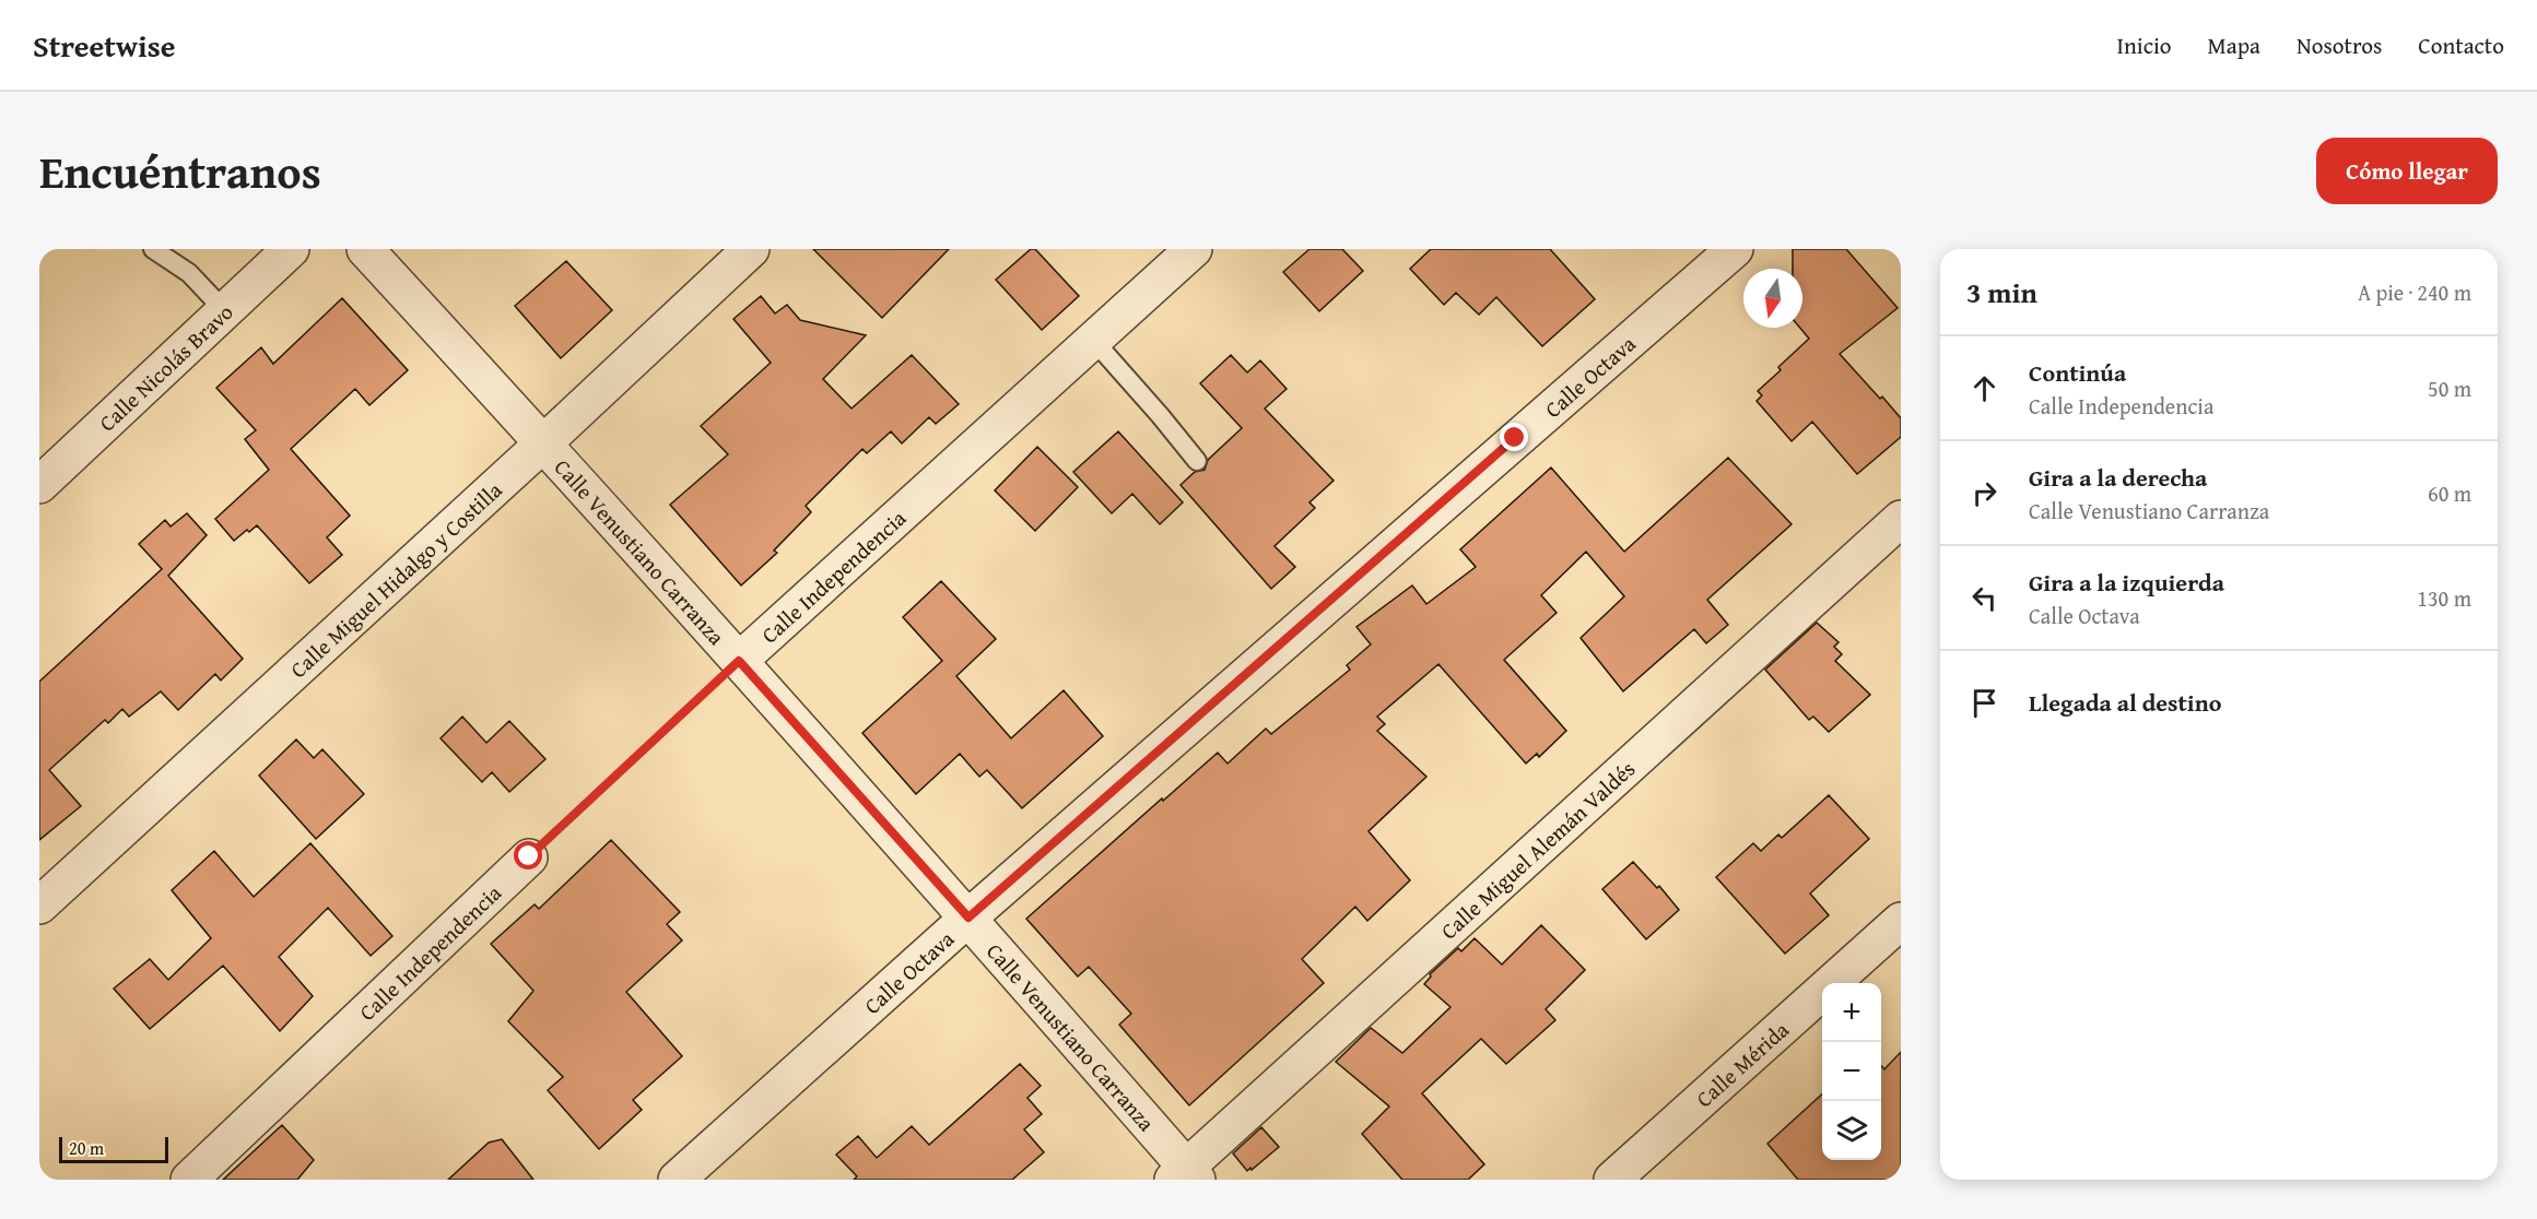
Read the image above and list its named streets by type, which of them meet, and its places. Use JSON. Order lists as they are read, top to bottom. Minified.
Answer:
{"streets":{"street":["Calle Nicolás Bravo","Calle Octava","Calle Venustiano Carranza","Calle Independencia","Calle Miguel Hidalgo y Costilla","Calle Miguel Alemán Valdés","Calle Mérida"]},"crossings":[["Calle Octava","Calle Venustiano Carranza"],["Calle Venustiano Carranza","Calle Independencia"],["Calle Venustiano Carranza","Calle Miguel Hidalgo y Costilla"],["Calle Venustiano Carranza","Calle Miguel Alemán Valdés"]],"scale_bar":"20 m","north":"bottom","page":{"header":"Streetwise","nav":["Inicio","Mapa","Nosotros","Contacto"],"title":"Encuéntranos","buttons":"Cómo llegar","heading":["3 min","A pie · 240 m"],"list":[["Continúa","Calle Independencia","50 m"],["Gira a la derecha","Calle Venustiano Carranza","60 m"],["Gira a la izquierda","Calle Octava","130 m"],"Llegada al destino"],"map_buttons":["+","−"],"scale":"20 m"}}
